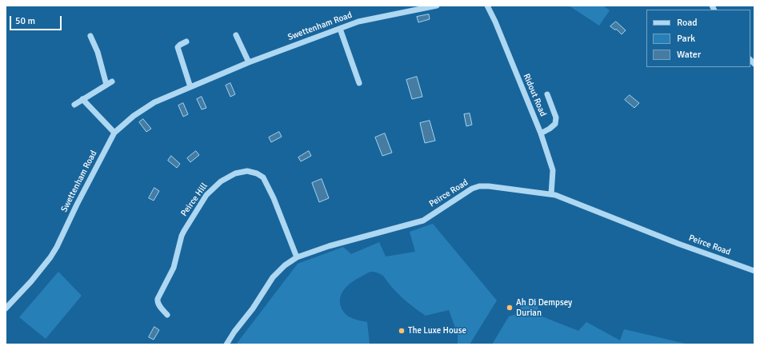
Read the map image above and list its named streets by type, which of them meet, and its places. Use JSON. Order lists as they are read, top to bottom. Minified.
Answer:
{"streets":{"street":["Swettenham Road","Ridout Road","Peirce Road","Peirce Hill"]},"crossings":[["Ridout Road","Peirce Road"],["Peirce Road","Peirce Hill"]],"places":["Ah Di Dempsey Durian","The Luxe House"],"legend":["Road","Park","Water"],"scale_bar":"50 m"}
